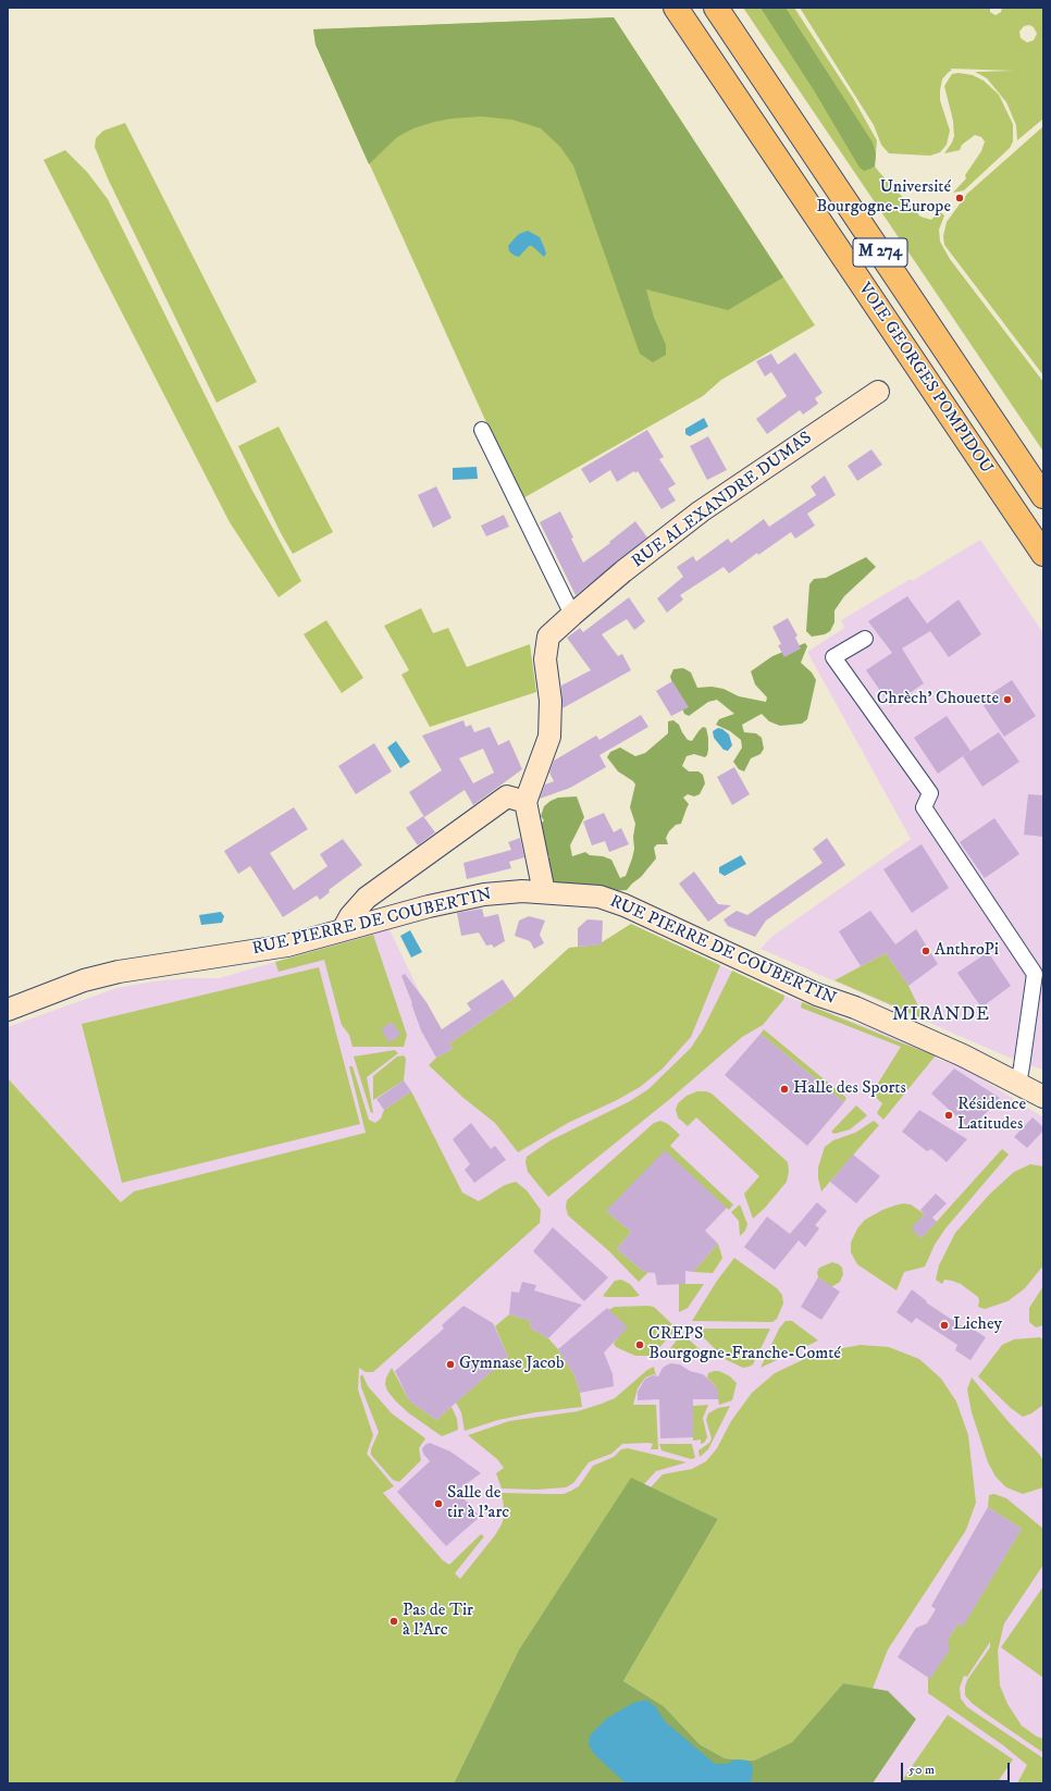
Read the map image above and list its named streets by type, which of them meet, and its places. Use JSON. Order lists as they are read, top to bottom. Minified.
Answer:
{"streets":{"highway":["M 274","VOIE GEORGES POMPIDOU"],"main road":["RUE ALEXANDRE DUMAS","RUE PIERRE DE COUBERTIN"]},"districts":["MIRANDE"],"places":["Université Bourgogne-Europe","Chrèch' Chouette","AnthroPi","Halle des Sports","Résidence Latitudes","Lichey","CREPS Bourgogne-Franche-Comté","Gymnase Jacob","Salle de tir à l'arc","Pas de Tir à l'Arc"],"scale_bar":"50 m"}
